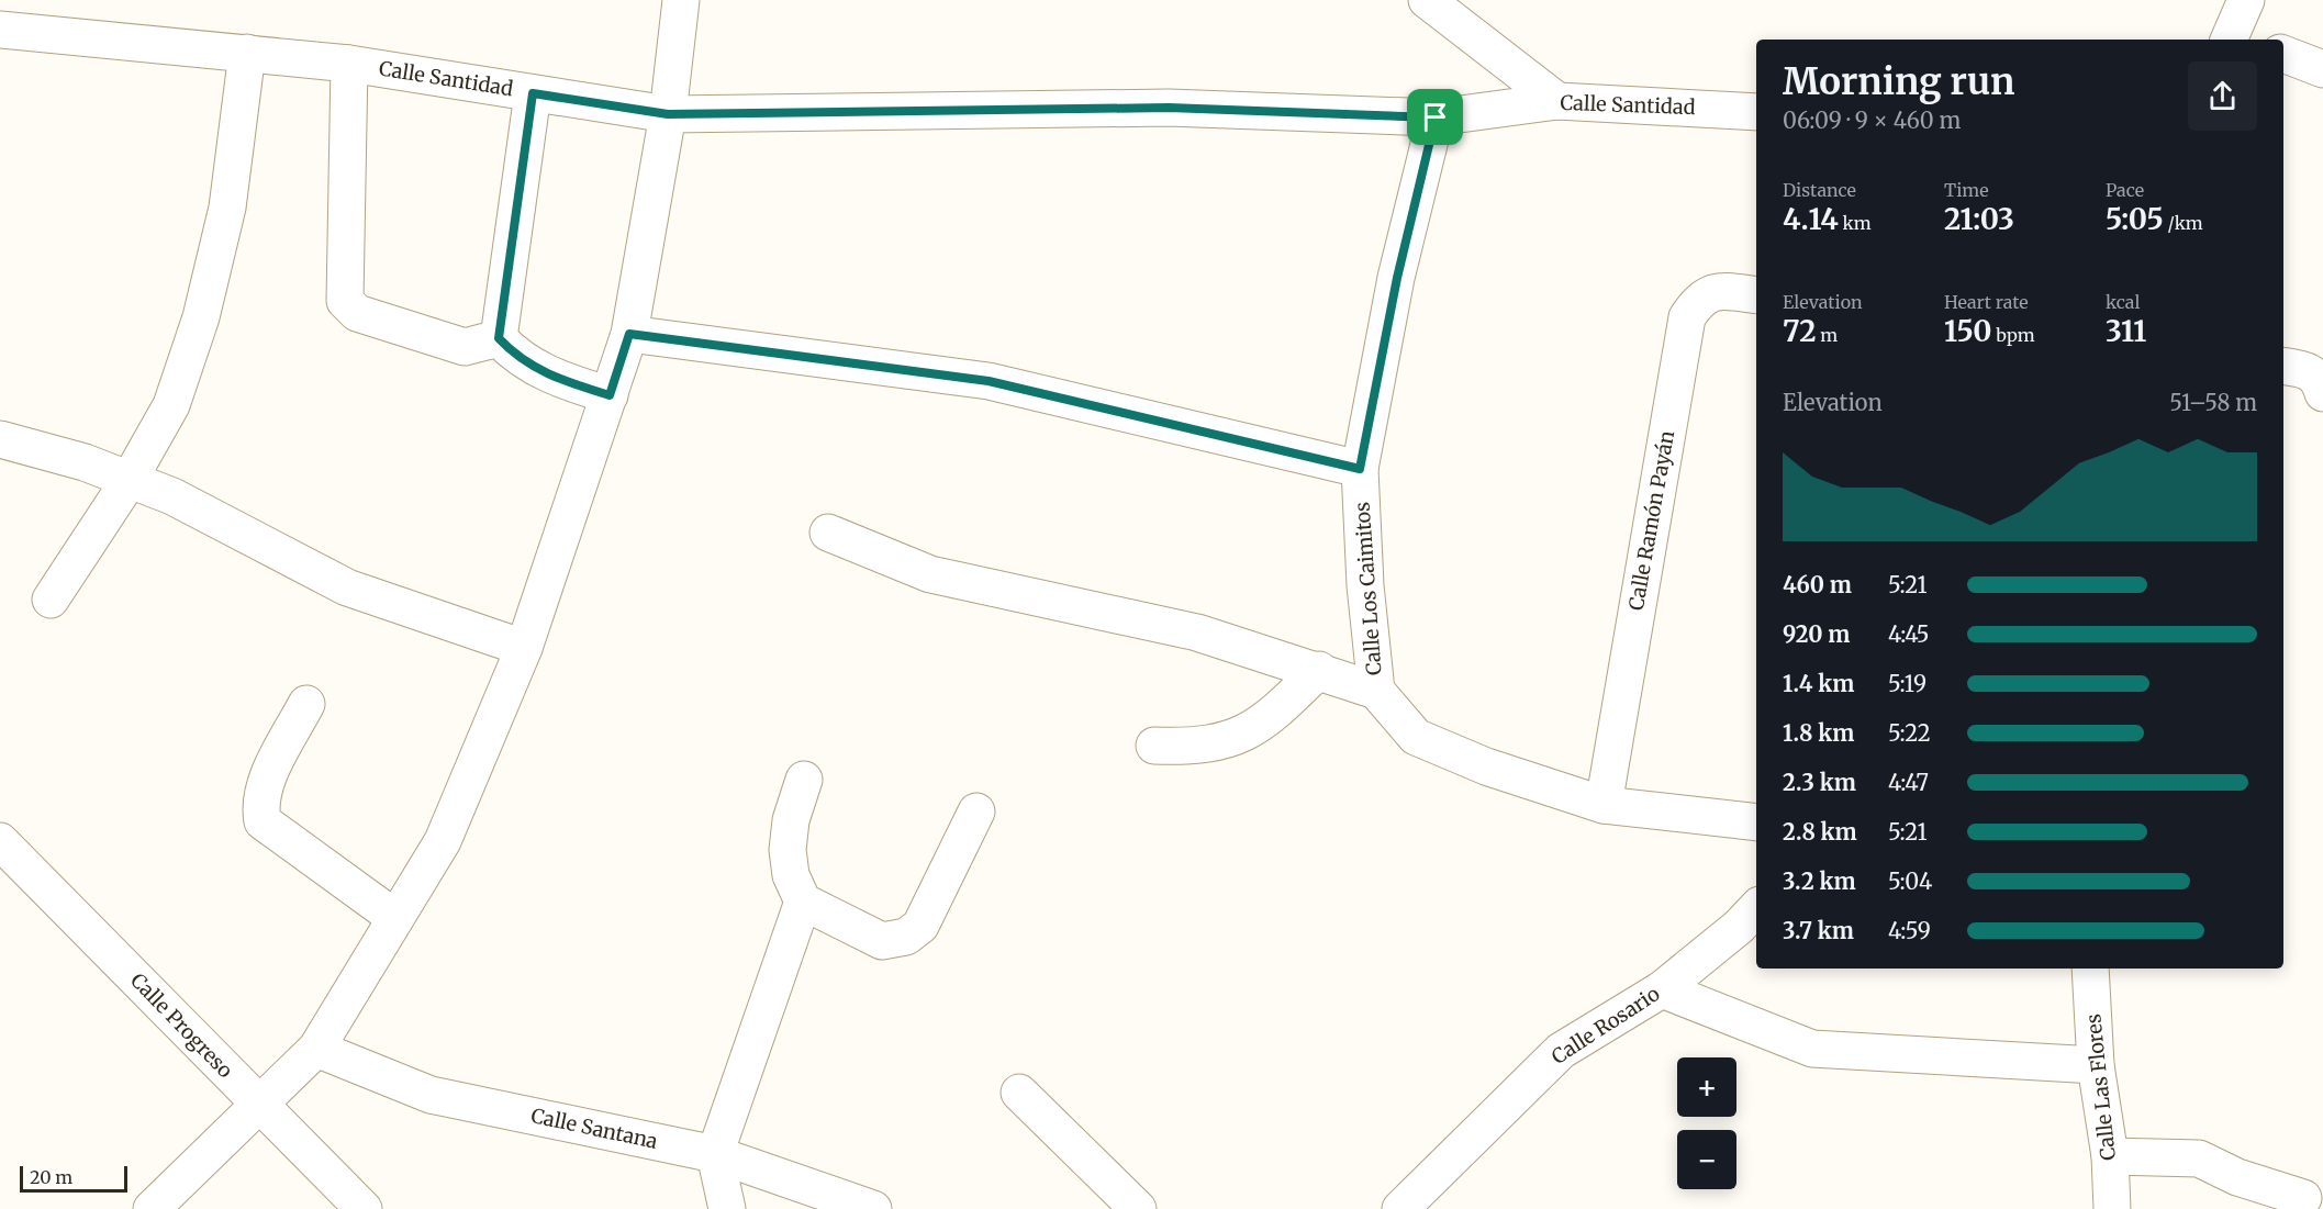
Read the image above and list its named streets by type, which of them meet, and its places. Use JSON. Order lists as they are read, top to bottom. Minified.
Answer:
{"streets":{"street":["Calle Santidad","Calle Ramón Payán","Calle Los Caimitos","Calle Progreso","Calle Rosario","Calle Las Flores","Calle Santana"]},"crossings":[["Calle Santidad","Calle Los Caimitos"],["Calle Ramón Payán","Calle Los Caimitos"]],"scale_bar":"20 m","page":{"heading":["Morning run","06:09 · 9 × 460 m"],"stats":[["Distance","4.14 km"],["Time","21:03"],["Pace","5:05 /km"],["Elevation","72 m"],["Heart rate","150 bpm"],["kcal","311"]],"chart":["Elevation","51–58 m"],"list":[{"name":"460 m","note":"5:21"},{"name":"920 m","note":"4:45"},{"name":"1.4 km","note":"5:19"},{"name":"1.8 km","note":"5:22"},{"name":"2.3 km","note":"4:47"},{"name":"2.8 km","note":"5:21"},{"name":"3.2 km","note":"5:04"},{"name":"3.7 km","note":"4:59"}],"map_buttons":["+","−"],"scale":"20 m"}}
